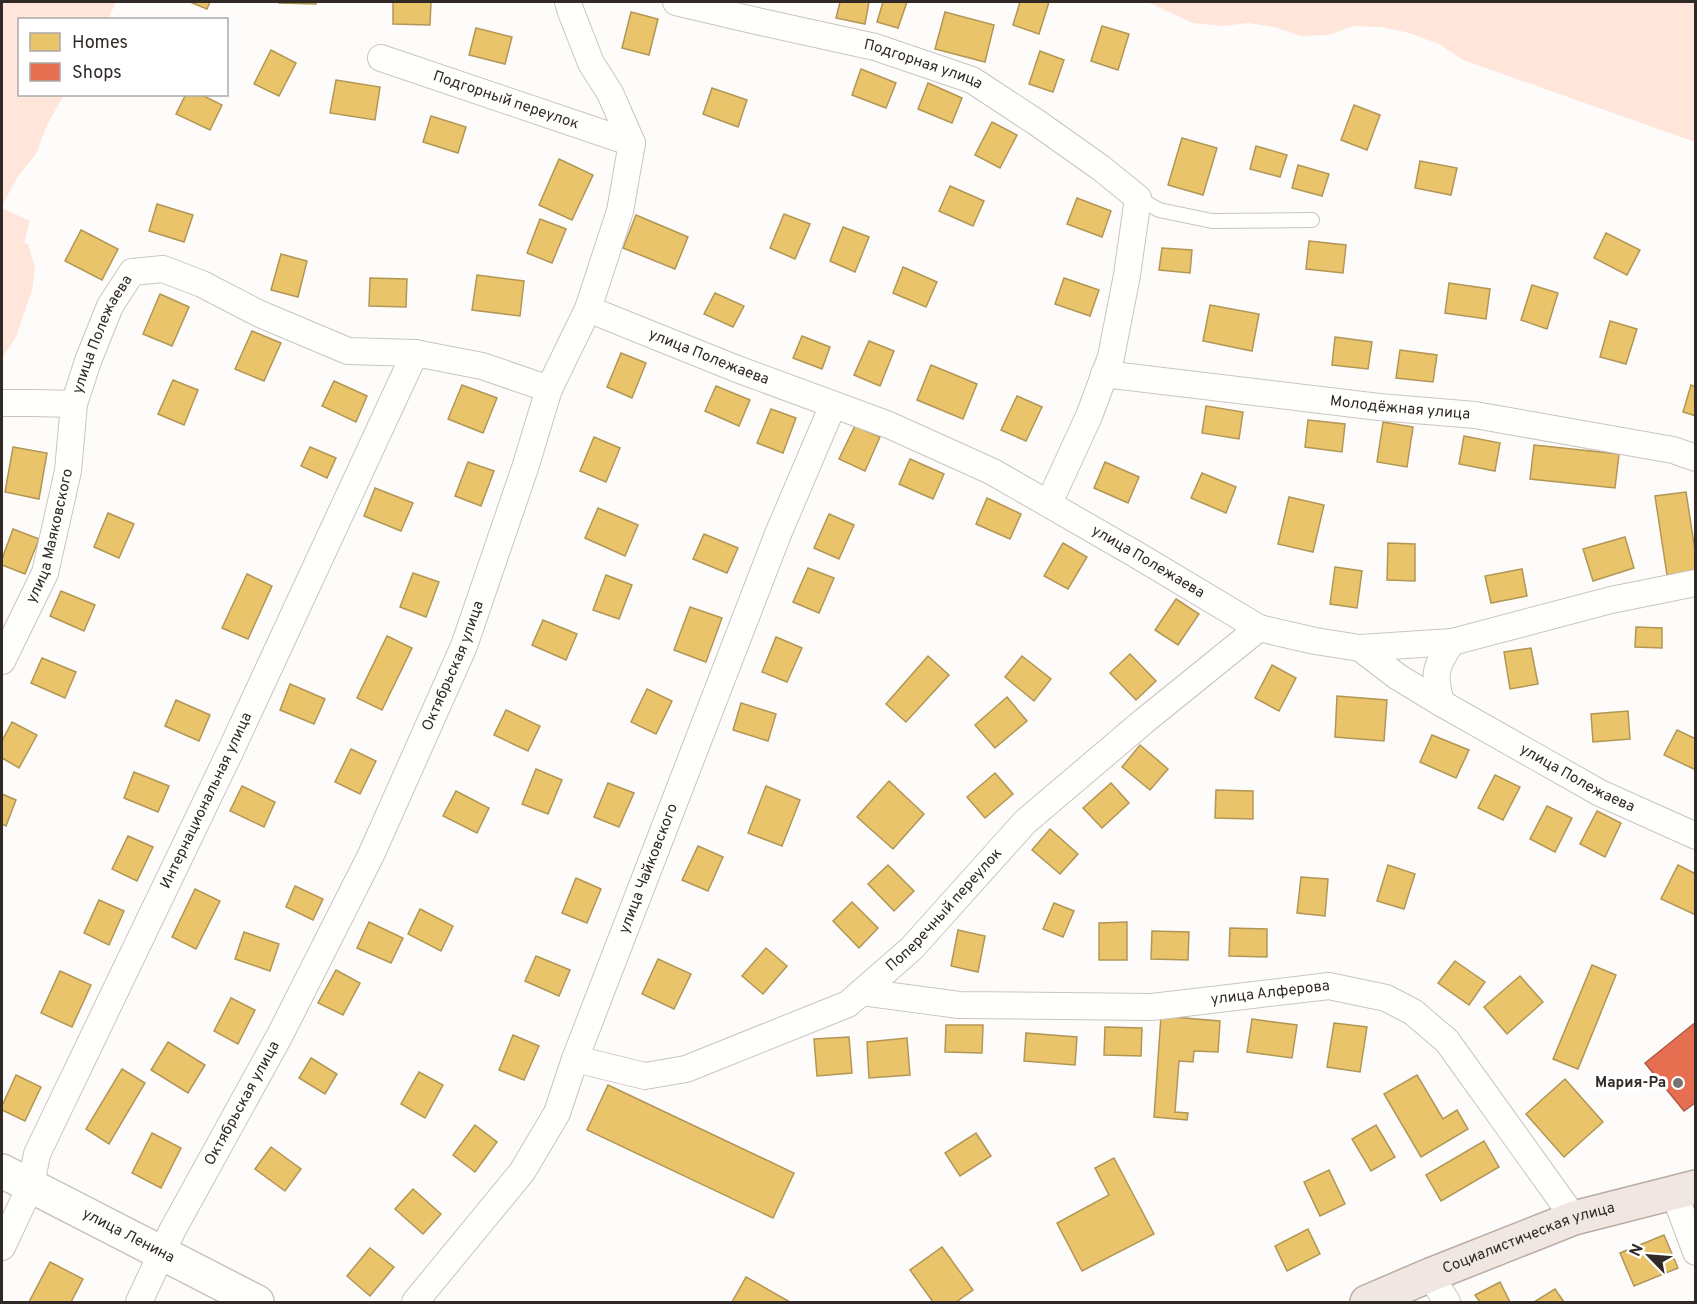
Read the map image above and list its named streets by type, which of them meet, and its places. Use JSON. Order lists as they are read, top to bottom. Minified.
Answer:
{"streets":{"main road":["Социалистическая улица"],"street":["Подгорная улица","Подгорный переулок","улица Полежаева","Молодёжная улица","улица Маяковского","Октябрьская улица","Интернациональная улица","улица Чайковского","Поперечный переулок","улица Алферова","улица Ленина"]},"crossings":[["Подгорный переулок","Октябрьская улица"],["улица Полежаева","улица Маяковского"],["улица Полежаева","Октябрьская улица"],["улица Полежаева","Интернациональная улица"],["улица Полежаева","улица Чайковского"],["улица Полежаева","Поперечный переулок"],["Октябрьская улица","улица Ленина"],["Интернациональная улица","улица Ленина"],["улица Чайковского","Поперечный переулок"],["Поперечный переулок","улица Алферова"],["улица Алферова","Социалистическая улица"]],"places":["Мария-Ра"],"legend":["Homes","Shops"],"north":"top left"}
